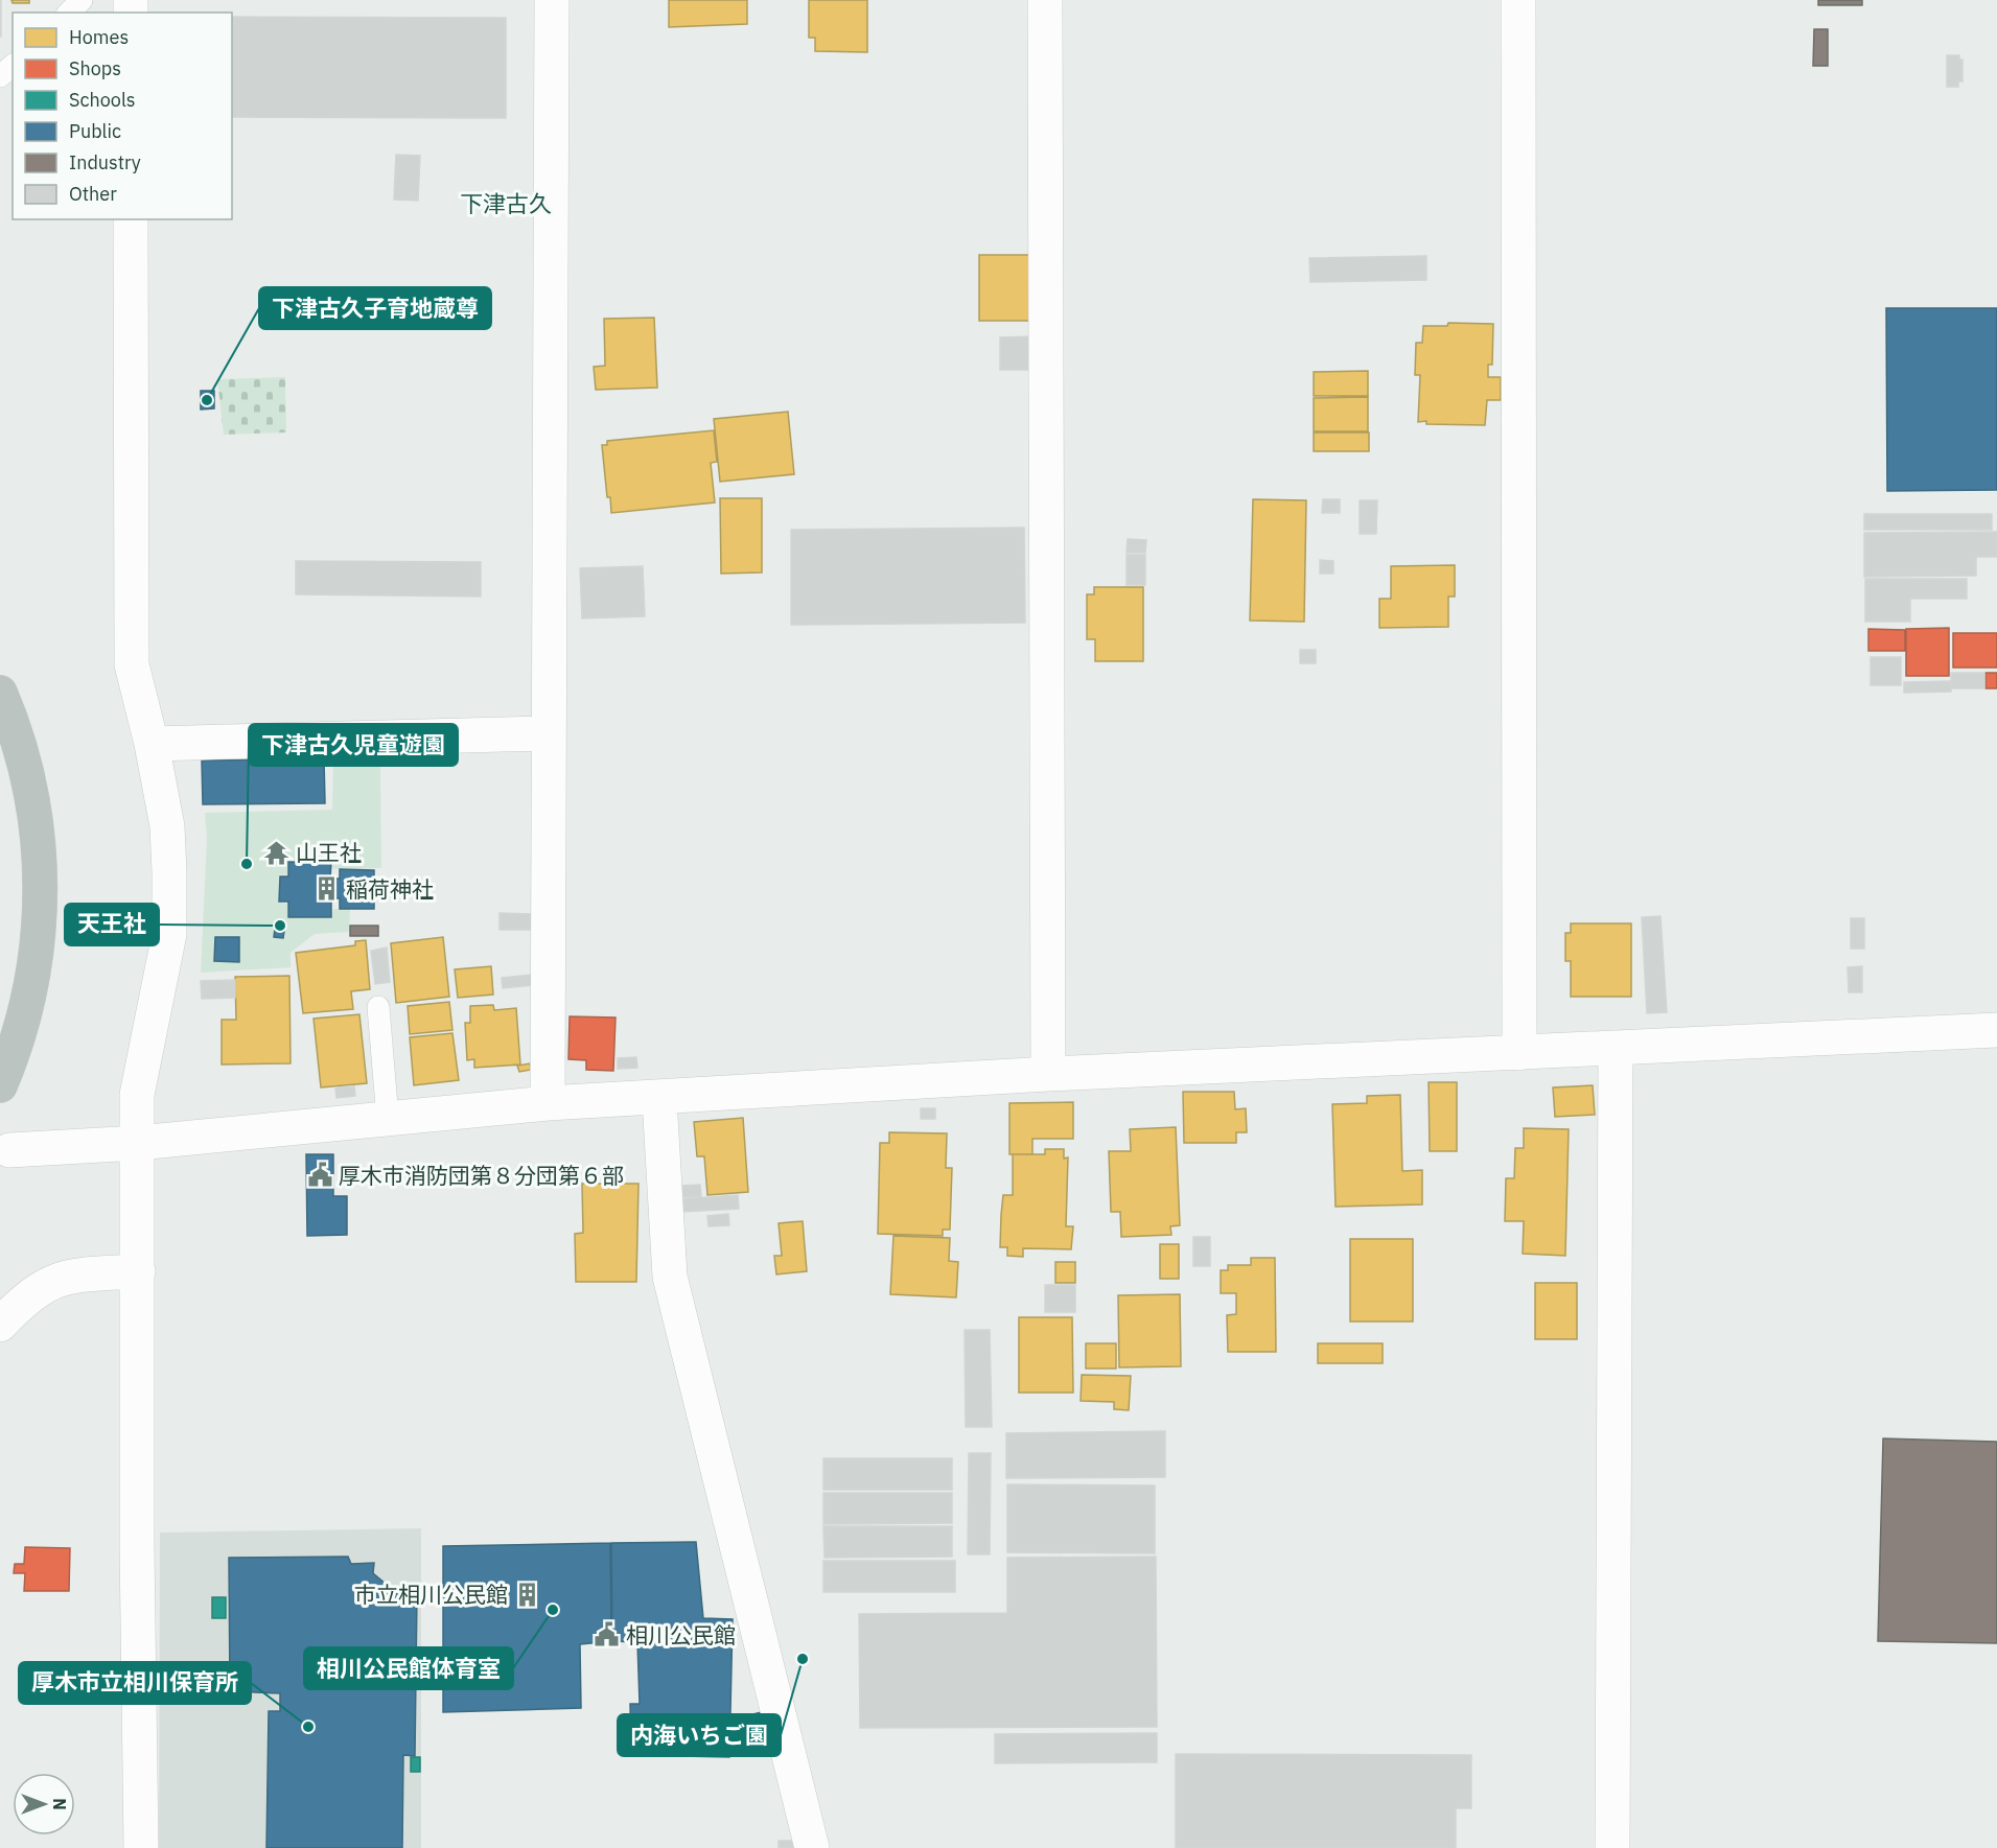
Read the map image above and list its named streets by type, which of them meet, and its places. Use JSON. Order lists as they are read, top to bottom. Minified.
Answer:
{"districts":["下津古久"],"places":{"other":["下津古久子育地蔵尊","下津古久児童遊園","天王社","相川公民館体育室","内海いちご園","厚木市立相川保育所"],"temple":["山王社"],"building":["稲荷神社","市立相川公民館"],"public building":["厚木市消防団第８分団第６部","相川公民館"]},"legend":["Homes","Shops","Schools","Public","Industry","Other"],"north":"right"}
